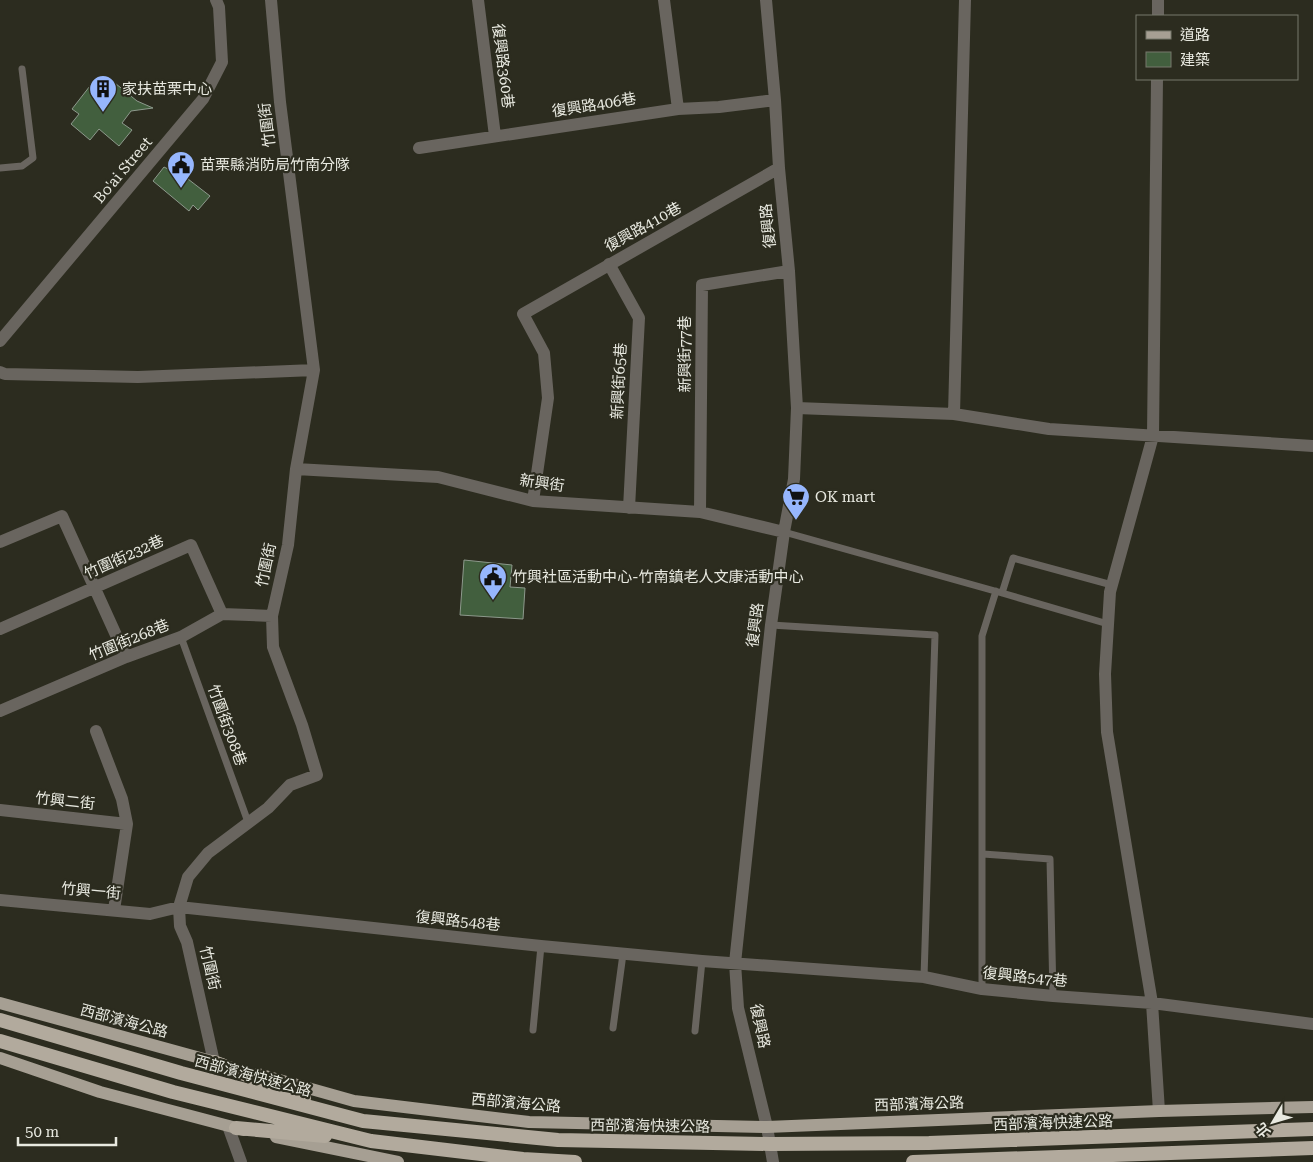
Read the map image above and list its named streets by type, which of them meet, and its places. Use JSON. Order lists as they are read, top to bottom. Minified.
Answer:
{"streets":{"highway":["西部濱海快速公路"],"main road":["西部濱海公路"],"street":["復興路360巷","復興路406巷","竹圍街","Bo'ai Street","復興路","復興路410巷","新興街77巷","新興街65巷","新興街","竹圍街232巷","竹圍街268巷","竹興二街","竹興一街","復興路548巷","復興路547巷"],"lane":["竹圍街308巷"]},"crossings":[["復興路360巷","復興路406巷"],["復興路406巷","復興路"],["竹圍街","新興街"],["竹圍街","竹圍街308巷"],["竹圍街","竹興一街"],["竹圍街","復興路548巷"],["竹圍街","西部濱海公路"],["復興路","復興路410巷"],["復興路","新興街77巷"],["復興路","新興街"],["復興路","復興路548巷"],["復興路","復興路547巷"],["復興路","西部濱海公路"],["復興路","西部濱海快速公路"],["復興路410巷","新興街65巷"],["復興路410巷","新興街"],["新興街77巷","新興街"],["新興街65巷","新興街"],["竹圍街232巷","竹圍街268巷"],["竹圍街268巷","竹圍街308巷"],["竹興一街","復興路548巷"],["復興路548巷","復興路547巷"]],"places":{"building":["家扶苗栗中心"],"public building":["苗栗縣消防局竹南分隊","竹興社區活動中心-竹南鎮老人文康活動中心"],"supermarket":["OK mart"]},"legend":["道路","建築"],"scale_bar":"50 m","north":"bottom left"}
